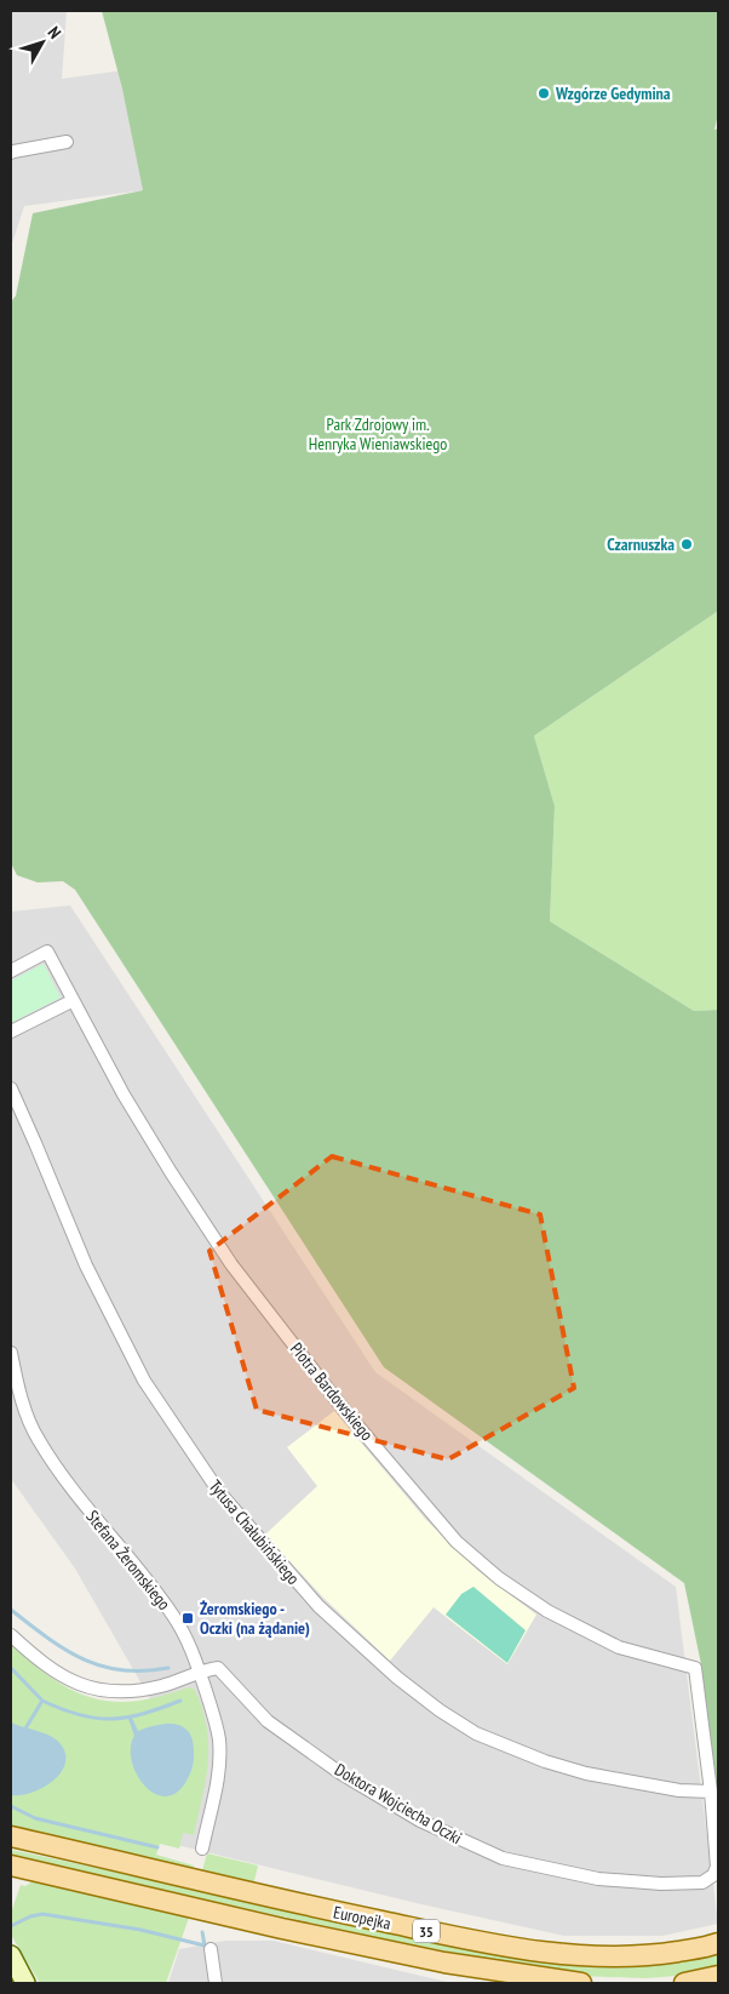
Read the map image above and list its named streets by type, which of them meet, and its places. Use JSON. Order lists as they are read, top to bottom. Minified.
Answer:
{"streets":{"main road":["Europejka","35"],"street":["Piotra Bardowskiego","Tytusa Chałubińskiego","Stefana Żeromskiego","Doktora Wojciecha Oczki"]},"crossings":[["Piotra Bardowskiego","Tytusa Chałubińskiego"],["Piotra Bardowskiego","Doktora Wojciecha Oczki"],["Tytusa Chałubińskiego","Doktora Wojciecha Oczki"],["Stefana Żeromskiego","Doktora Wojciecha Oczki"]],"parks":["Park Zdrojowy im. Henryka Wieniawskiego"],"places":{"other":["Wzgórze Gedymina","Czarnuszka"],"transit":["Żeromskiego - Oczki (na żądanie)"]},"north":"top right"}
